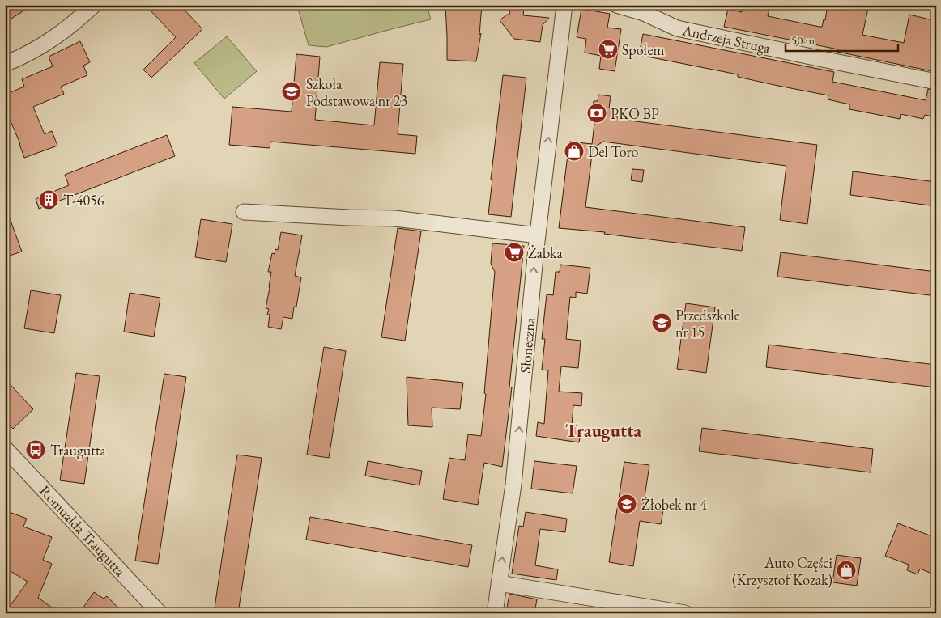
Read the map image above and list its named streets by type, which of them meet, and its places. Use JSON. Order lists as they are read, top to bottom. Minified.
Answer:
{"streets":{"street":["Andrzeja Struga","Słoneczna","Romualda Traugutta"]},"one_way":["Słoneczna"],"districts":["Traugutta"],"places":{"supermarket":["Społem","Żabka"],"school or university":["Szkoła Podstawowa nr 23","Przedszkole nr 15","Żłobek nr 4"],"bank":["PKO BP"],"shop":["Del Toro","Auto Części (Krzysztof Kozak)"],"building":["T-4056"],"bus stop":["Traugutta"]},"scale_bar":"50 m"}
